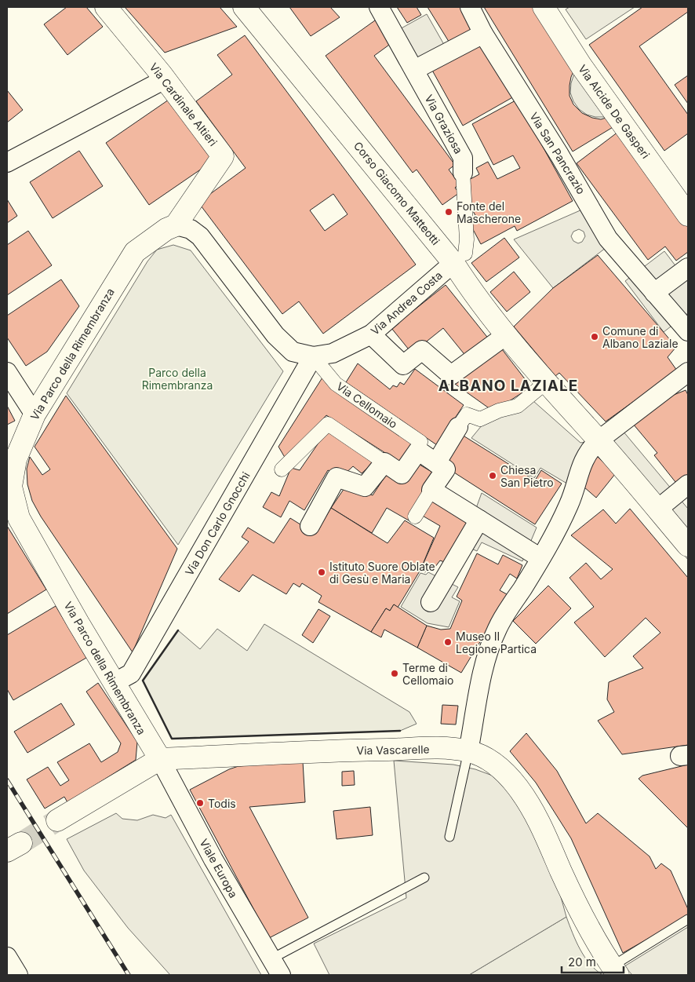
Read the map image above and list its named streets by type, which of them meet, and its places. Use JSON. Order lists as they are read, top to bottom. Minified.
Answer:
{"streets":{"main road":["Via Cardinale Altieri","Via Alcide De Gasperi","Corso Giacomo Matteotti","Via Parco della Rimembranza","Via Vascarelle"],"street":["Via Graziosa","Via San Pancrazio","Via Andrea Costa","Via Cellomaio","Via Don Carlo Gnocchi","Viale Europa"]},"crossings":[["Via Cardinale Altieri","Via Parco della Rimembranza"],["Via Graziosa","Corso Giacomo Matteotti"],["Via Graziosa","Via Andrea Costa"],["Corso Giacomo Matteotti","Via Andrea Costa"],["Via Andrea Costa","Via Cellomaio"],["Via Andrea Costa","Via Don Carlo Gnocchi"],["Via Parco della Rimembranza","Via Don Carlo Gnocchi"],["Via Parco della Rimembranza","Via Vascarelle"],["Via Parco della Rimembranza","Viale Europa"],["Via Cellomaio","Via Don Carlo Gnocchi"],["Via Vascarelle","Viale Europa"]],"districts":["ALBANO LAZIALE"],"parks":["Parco della Rimembranza"],"places":["Fonte del Mascherone","Comune di Albano Laziale","Chiesa San Pietro","Istituto Suore Oblate di Gesù e Maria","Museo II Legione Partica","Terme di Cellomaio","Todis"],"scale_bar":"20 m"}
